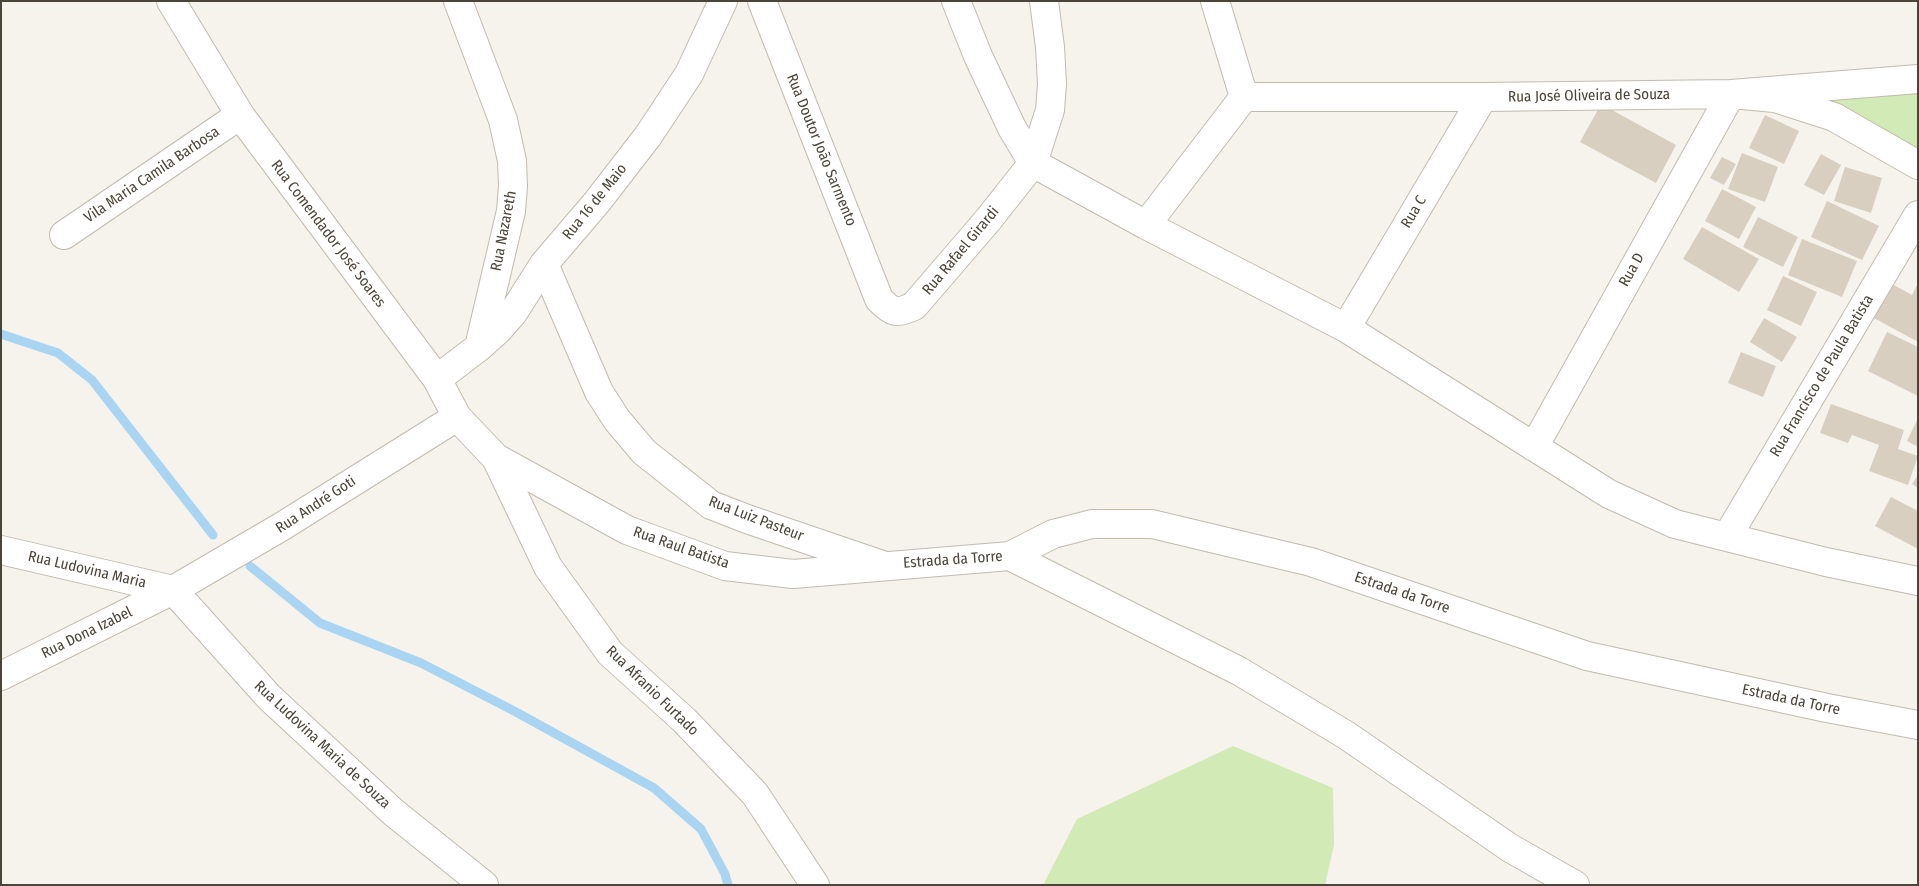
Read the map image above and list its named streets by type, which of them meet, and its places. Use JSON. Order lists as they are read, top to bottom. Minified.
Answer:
{"streets":{"street":["Rua José Oliveira de Souza","Rua Doutor João Sarmento","Vila Maria Camila Barbosa","Rua 16 de Maio","Rua C","Rua Nazareth","Rua Comendador José Soares","Rua Rafael Girardi","Rua D","Rua Francisco de Paula Batista","Rua André Goti","Rua Luiz Pasteur","Rua Raul Batista","Estrada da Torre","Rua Ludovina Maria","Rua Dona Izabel","Rua Afranio Furtado","Rua Ludovina Maria de Souza"]},"crossings":[["Rua José Oliveira de Souza","Rua C"],["Rua José Oliveira de Souza","Rua D"],["Rua Doutor João Sarmento","Rua Rafael Girardi"],["Vila Maria Camila Barbosa","Rua Comendador José Soares"],["Rua 16 de Maio","Rua Nazareth"],["Rua 16 de Maio","Rua Comendador José Soares"],["Rua 16 de Maio","Rua Luiz Pasteur"],["Rua Comendador José Soares","Rua André Goti"],["Rua Comendador José Soares","Rua Raul Batista"],["Rua Comendador José Soares","Rua Afranio Furtado"],["Rua André Goti","Rua Ludovina Maria"],["Rua André Goti","Rua Dona Izabel"],["Rua André Goti","Rua Ludovina Maria de Souza"],["Rua Luiz Pasteur","Rua Raul Batista"],["Rua Luiz Pasteur","Estrada da Torre"],["Rua Raul Batista","Estrada da Torre"],["Rua Raul Batista","Rua Afranio Furtado"],["Rua Ludovina Maria","Rua Dona Izabel"],["Rua Ludovina Maria","Rua Ludovina Maria de Souza"],["Rua Dona Izabel","Rua Ludovina Maria de Souza"]]}
